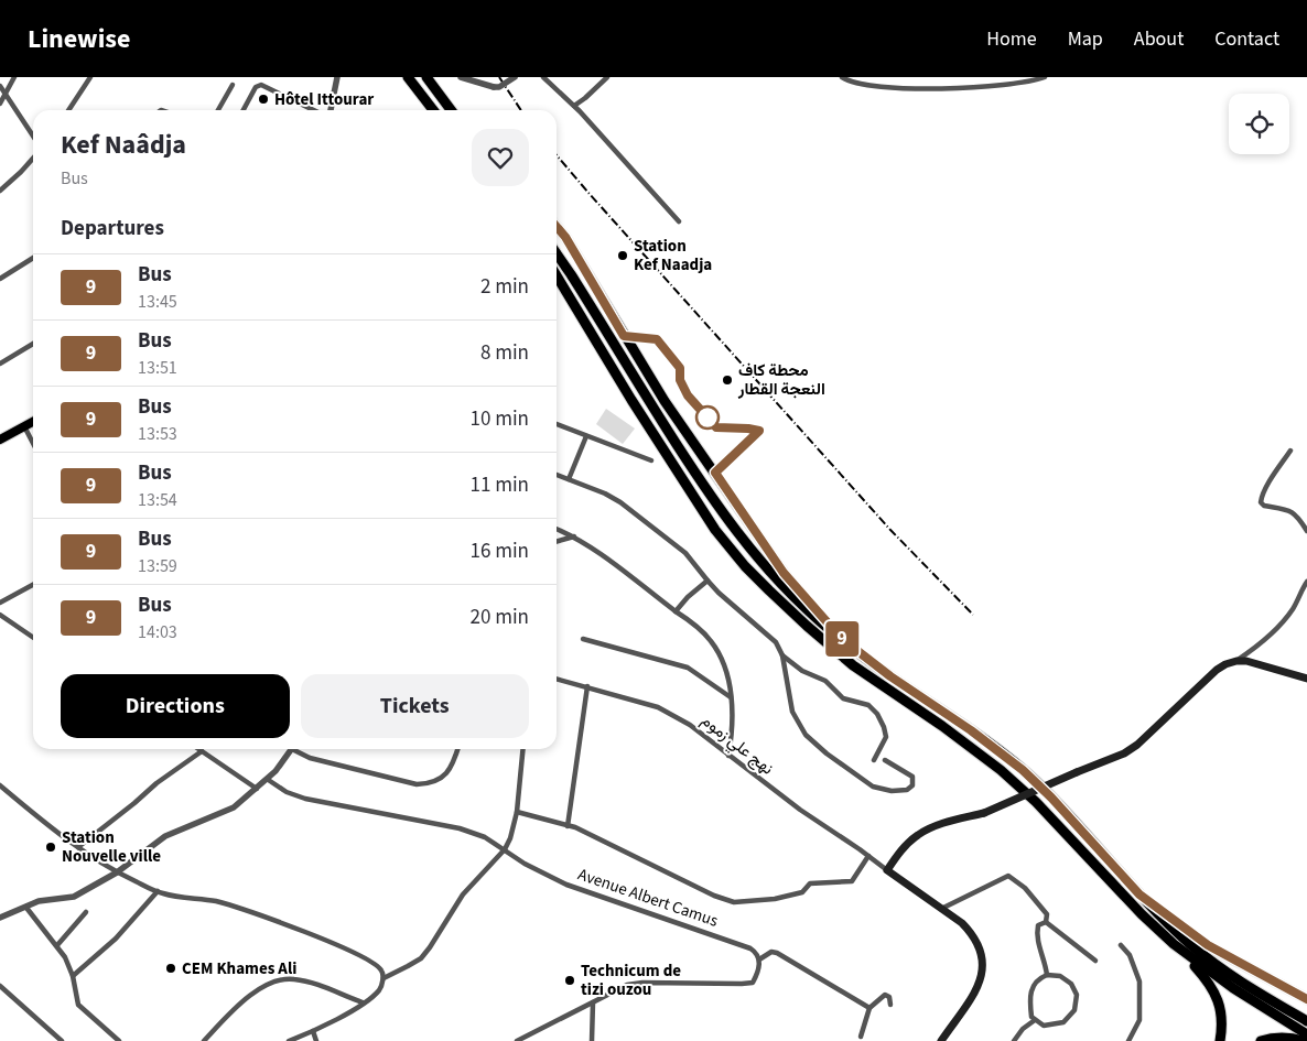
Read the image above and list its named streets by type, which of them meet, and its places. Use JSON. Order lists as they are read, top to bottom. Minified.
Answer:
{"streets":{"street":["نهج علي زموم","Avenue Albert Camus"]},"places":["Hôtel Ittourar","Station Kef Naadja","محطة كاف النعجة القطار","Station Nouvelle ville","CEM Khames Ali","Technicum de tizi ouzou"],"lines":["bus line 9"],"page":{"header":"Linewise","nav":["Home","Map","About","Contact"],"on_map":"9","heading":[["Kef Naâdja","Bus"],"Departures"],"list":[{"mark":"9","name":"Bus","note":"13:45","value":"2 min"},{"mark":"9","name":"Bus","note":"13:51","value":"8 min"},{"mark":"9","name":"Bus","note":"13:53","value":"10 min"},{"mark":"9","name":"Bus","note":"13:54","value":"11 min"},{"mark":"9","name":"Bus","note":"13:59","value":"16 min"},{"mark":"9","name":"Bus","note":"14:03","value":"20 min"}],"buttons":["Directions","Tickets"]}}
